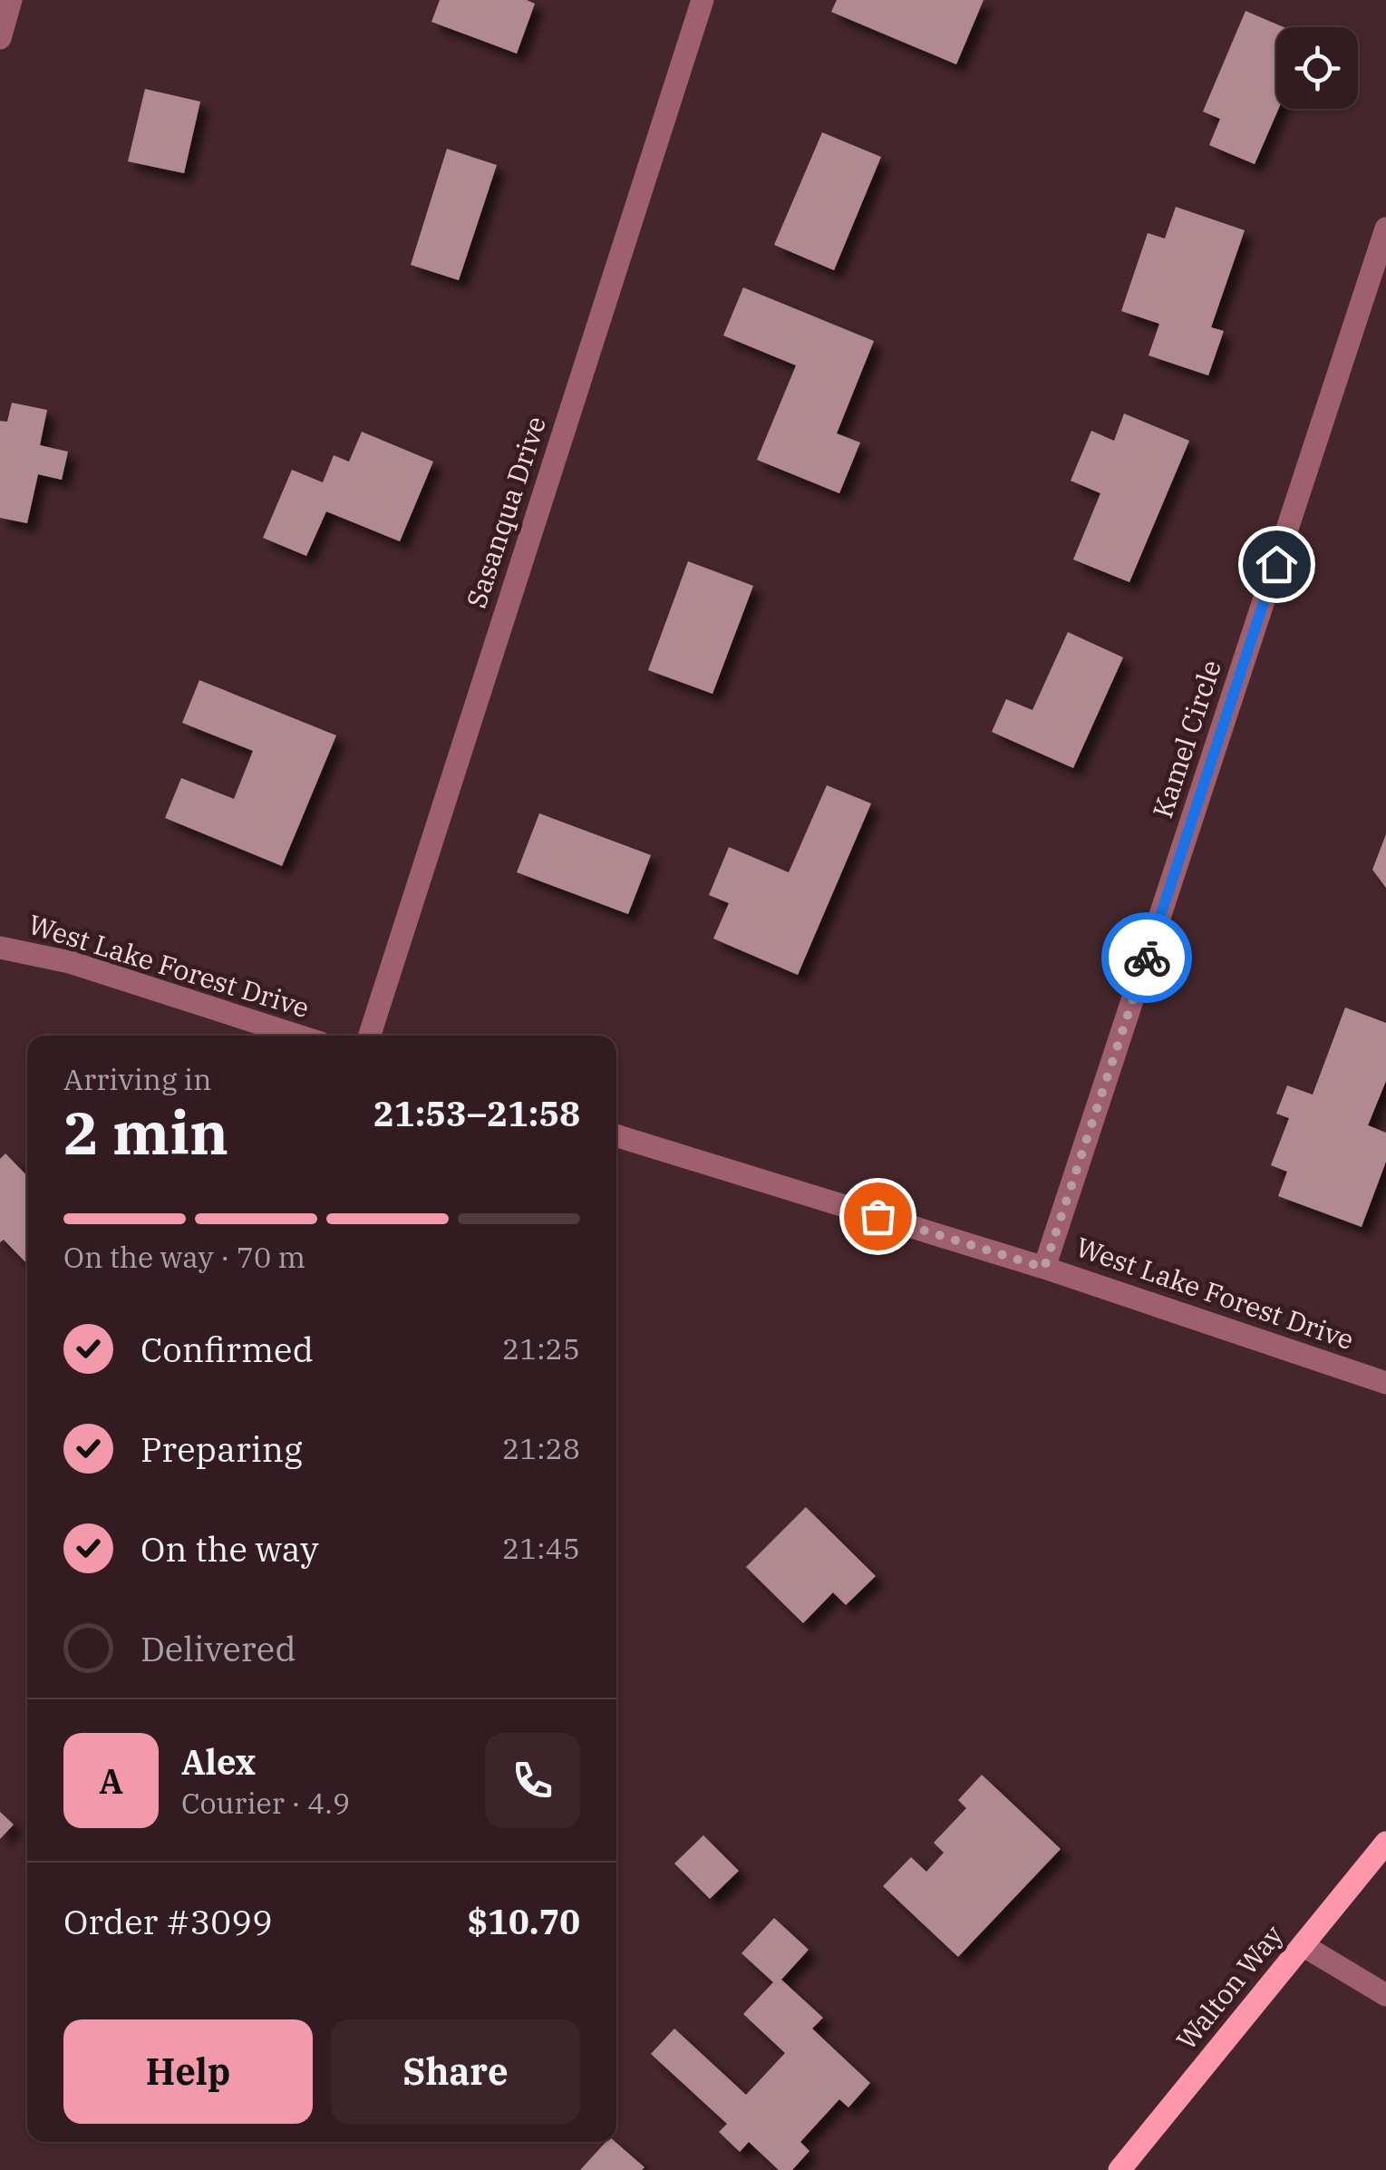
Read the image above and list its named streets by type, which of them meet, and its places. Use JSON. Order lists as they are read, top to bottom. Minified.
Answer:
{"streets":{"main road":["Walton Way"],"street":["Sasanqua Drive","Kamel Circle","West Lake Forest Drive"]},"crossings":[["Kamel Circle","West Lake Forest Drive"]],"page":{"heading":["2 min","Arriving in","21:53–21:58"],"panel":["Alex","Courier · 4.9","Order #3099","$10.70"],"bar":"On the way · 70 m","list":[["Confirmed","21:25"],["Preparing","21:28"],["On the way","21:45"],"Delivered"],"round":"A","buttons":["Help","Share"]}}
